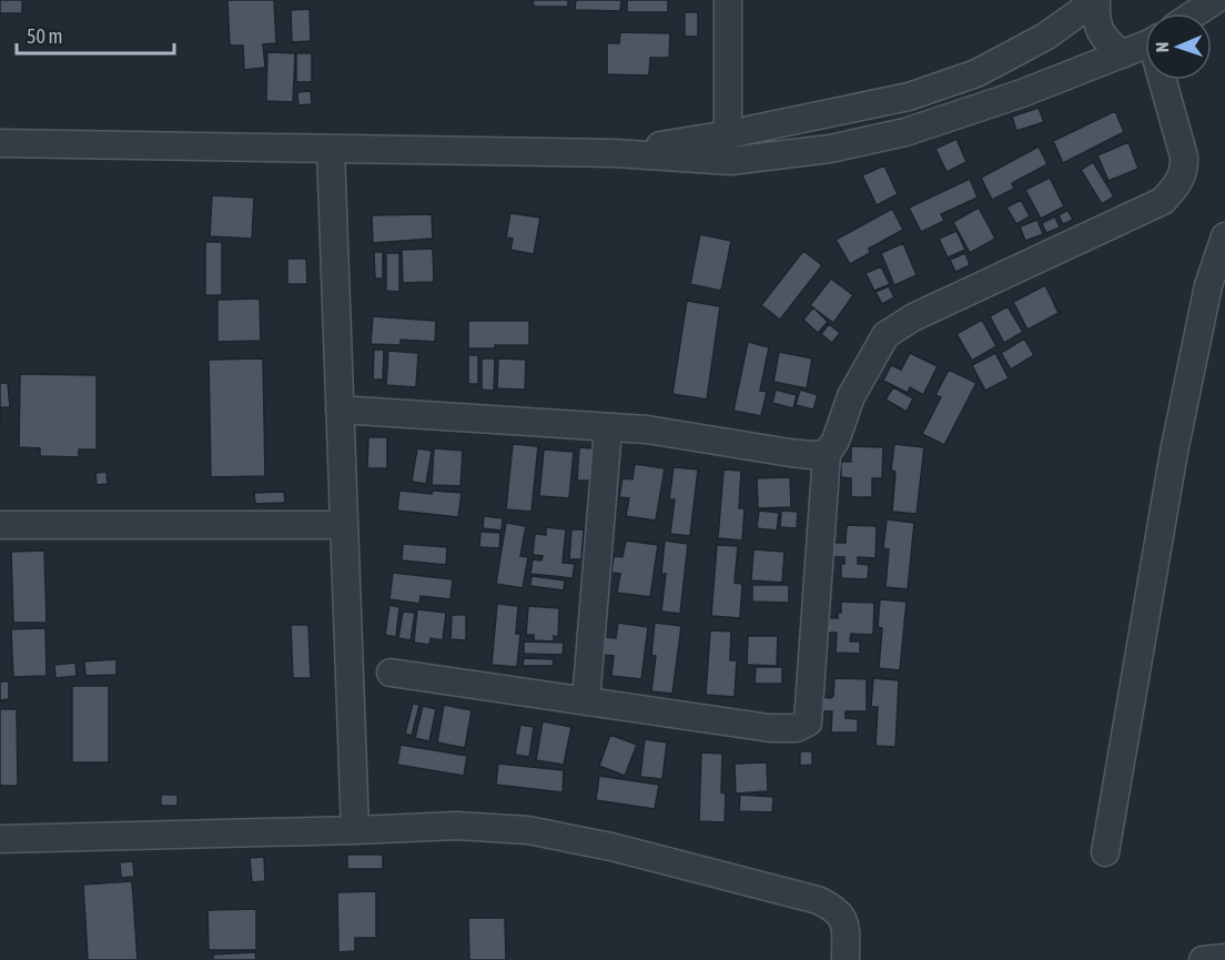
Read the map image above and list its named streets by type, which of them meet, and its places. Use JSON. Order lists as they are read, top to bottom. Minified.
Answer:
{"scale_bar":"50 m","north":"left"}
